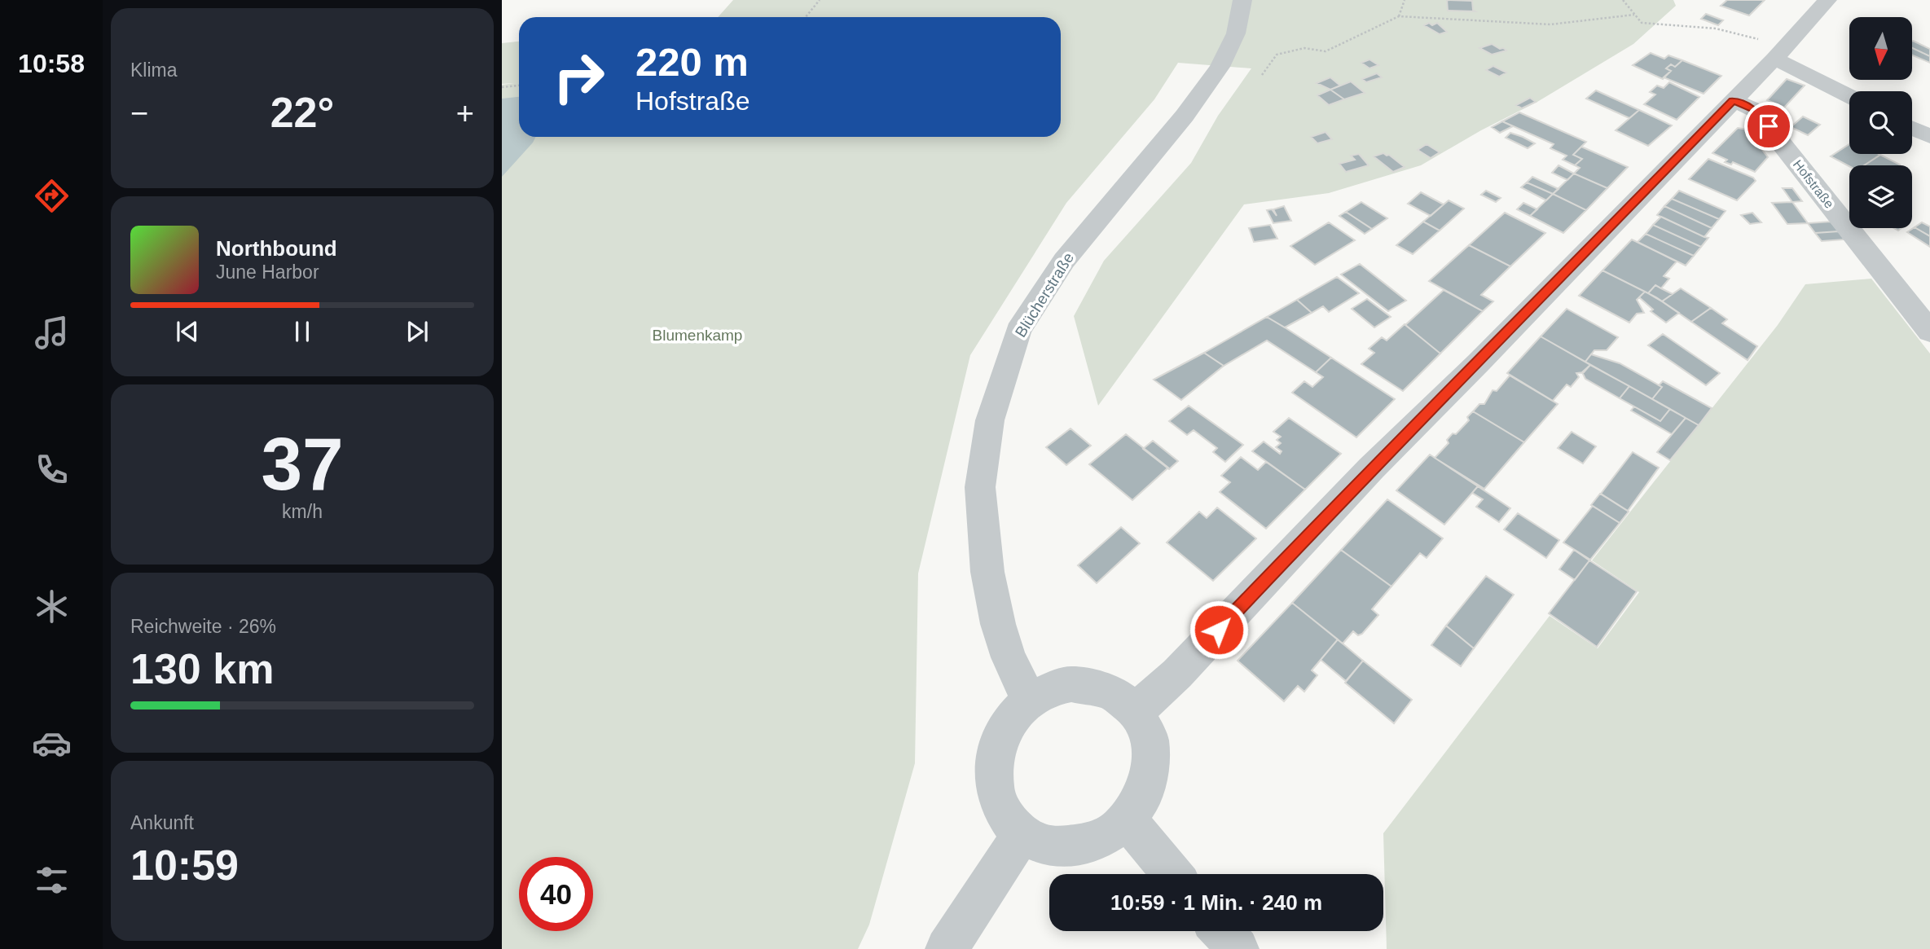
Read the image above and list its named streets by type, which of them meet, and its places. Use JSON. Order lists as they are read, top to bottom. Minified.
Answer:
{"streets":{"street":["Hofstraße","Blücherstraße"]},"parks":["Blumenkamp"],"north":"bottom","page":{"tabs":"10:58","tile":["Klima",["37","km/h"],["Reichweite · 26%","130 km"],["Ankunft","10:59"]],"turn":["220 m","Hofstraße"],"heat":["−","22°","+"],"song":["Northbound","June Harbor"],"limit":"40","trip":"10:59 · 1 Min. · 240 m"}}
